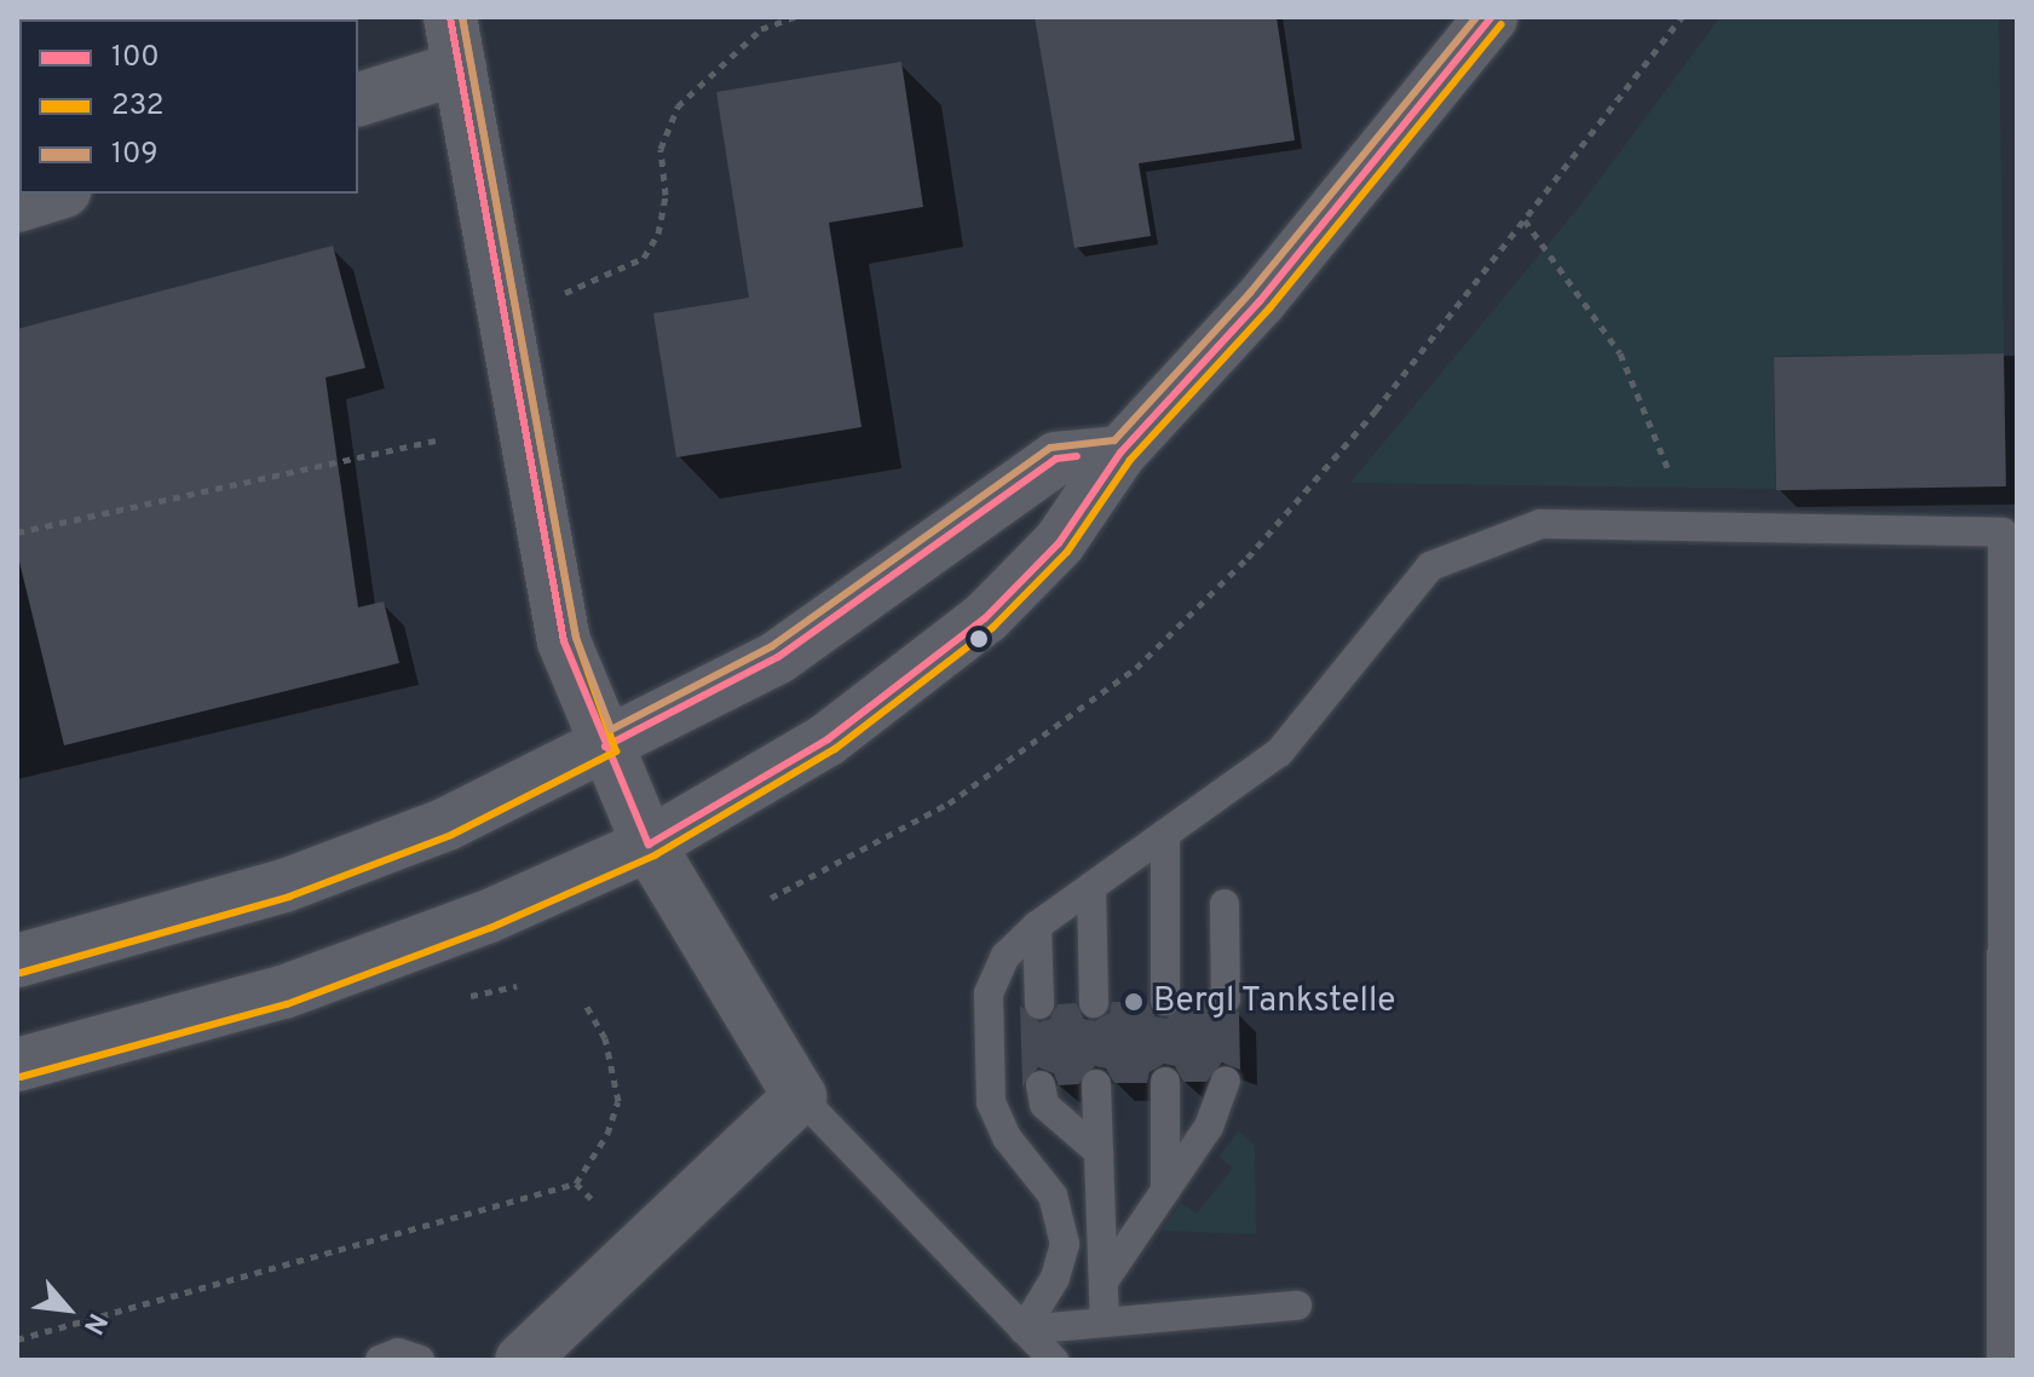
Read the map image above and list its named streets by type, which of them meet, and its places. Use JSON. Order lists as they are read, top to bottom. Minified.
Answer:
{"places":["Bergl Tankstelle"],"lines":["transit line 100","transit line 232","transit line 109"],"legend":["100","232","109"],"north":"bottom right"}
